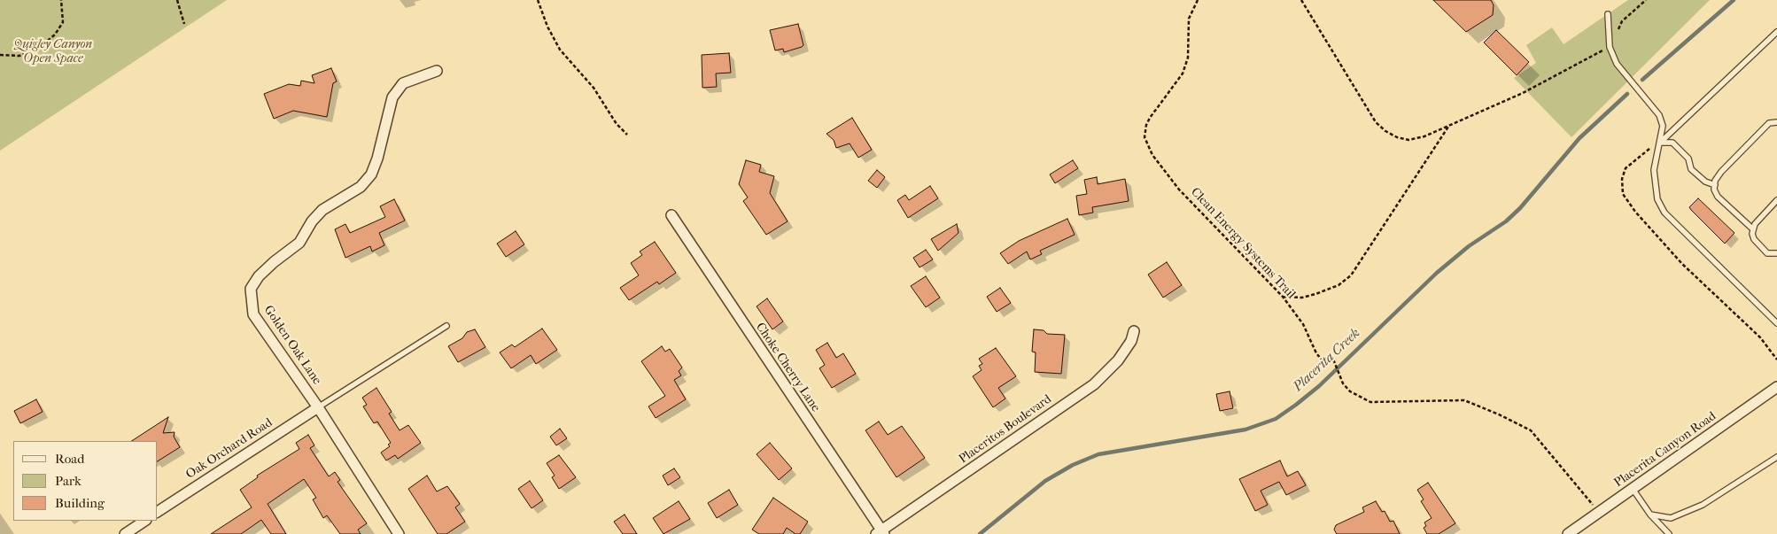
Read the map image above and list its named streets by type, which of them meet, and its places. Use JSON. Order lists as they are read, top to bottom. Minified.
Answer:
{"streets":{"street":["Golden Oak Lane","Choke Cherry Lane","Placeritos Boulevard","Oak Orchard Road","Placerita Canyon Road"],"path":["Clean Energy Systems Trail"]},"crossings":[["Clean Energy Systems Trail","Placerita Canyon Road"],["Golden Oak Lane","Oak Orchard Road"],["Choke Cherry Lane","Placeritos Boulevard"]],"water":["Placerita Creek"],"parks":["Quigley Canyon Open Space"],"legend":["Road","Park","Building"]}
